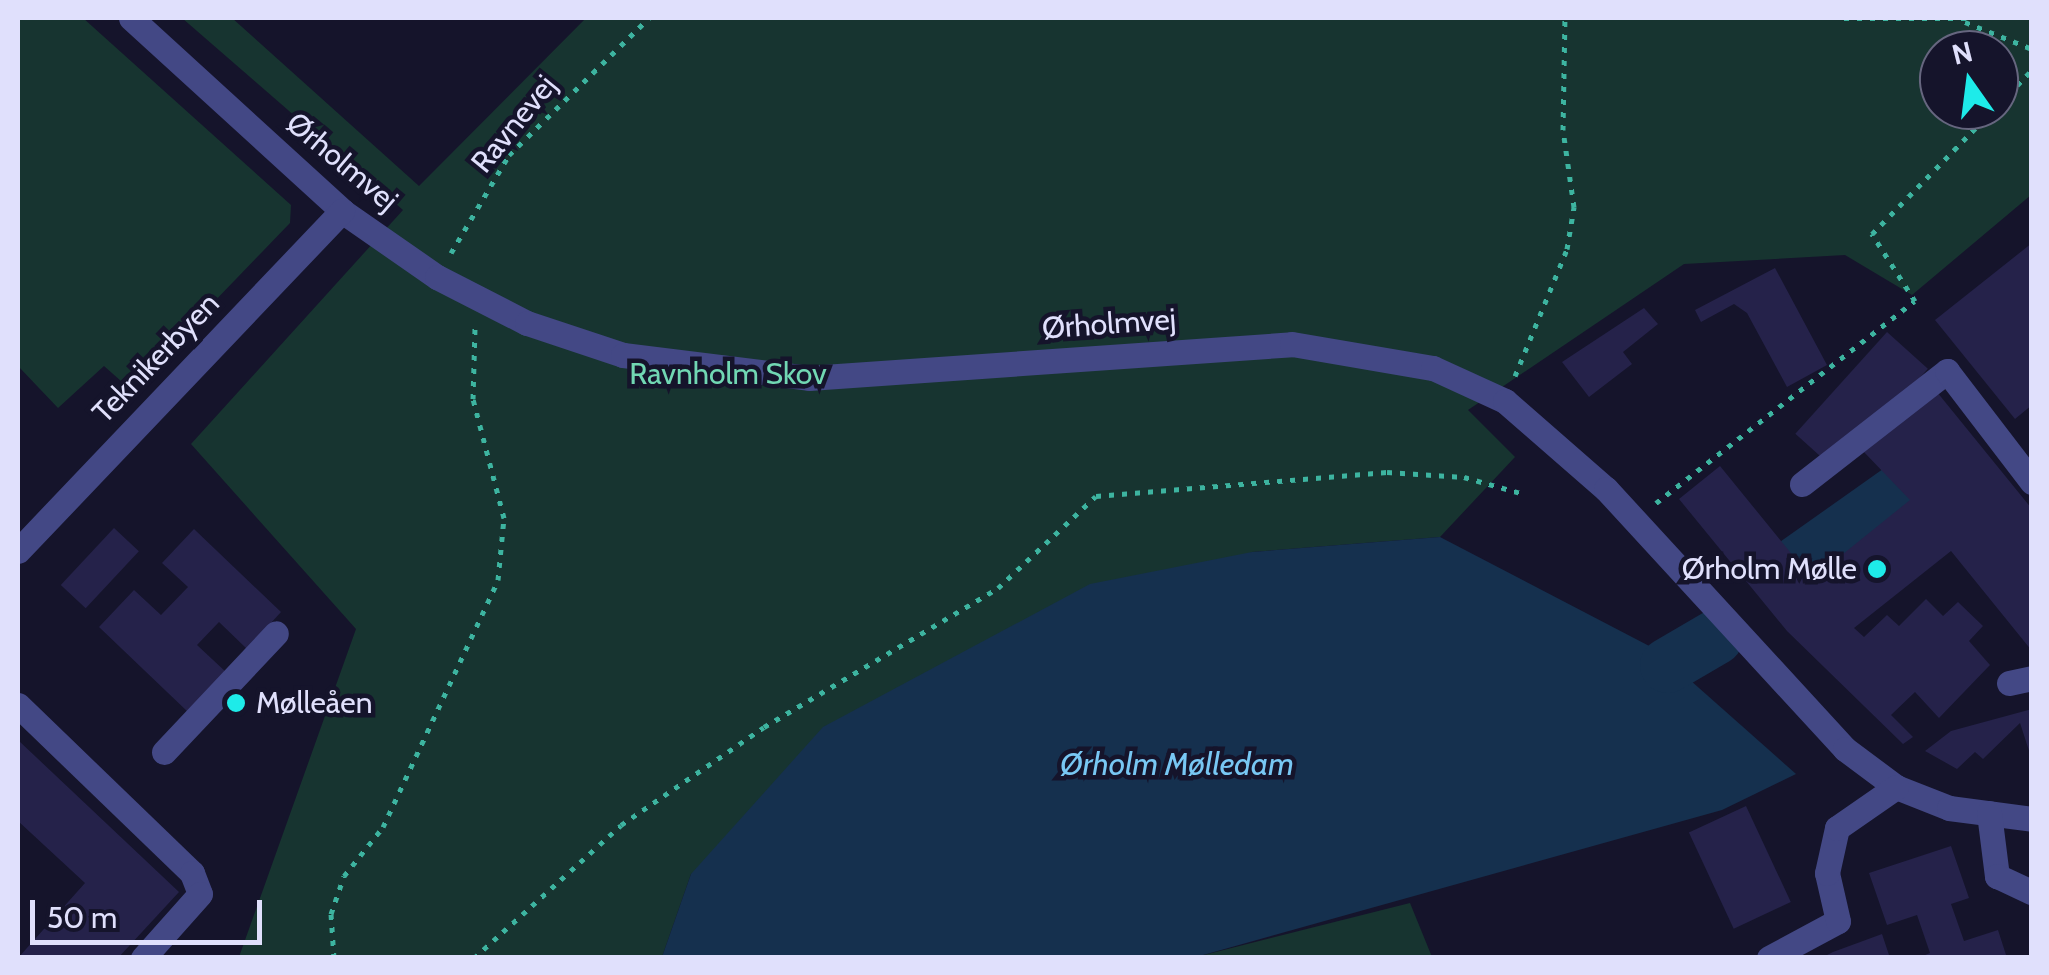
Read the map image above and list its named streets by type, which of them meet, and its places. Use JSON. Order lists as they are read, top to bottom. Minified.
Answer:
{"streets":{"street":["Ørholmvej","Teknikerbyen"],"path":["Ravnevej"]},"crossings":[["Ravnevej","Ørholmvej"],["Ørholmvej","Teknikerbyen"]],"water":["Ørholm Mølledam"],"parks":["Ravnholm Skov"],"places":["Ørholm Mølle","Mølleåen"],"scale_bar":"50 m","north":"top"}
